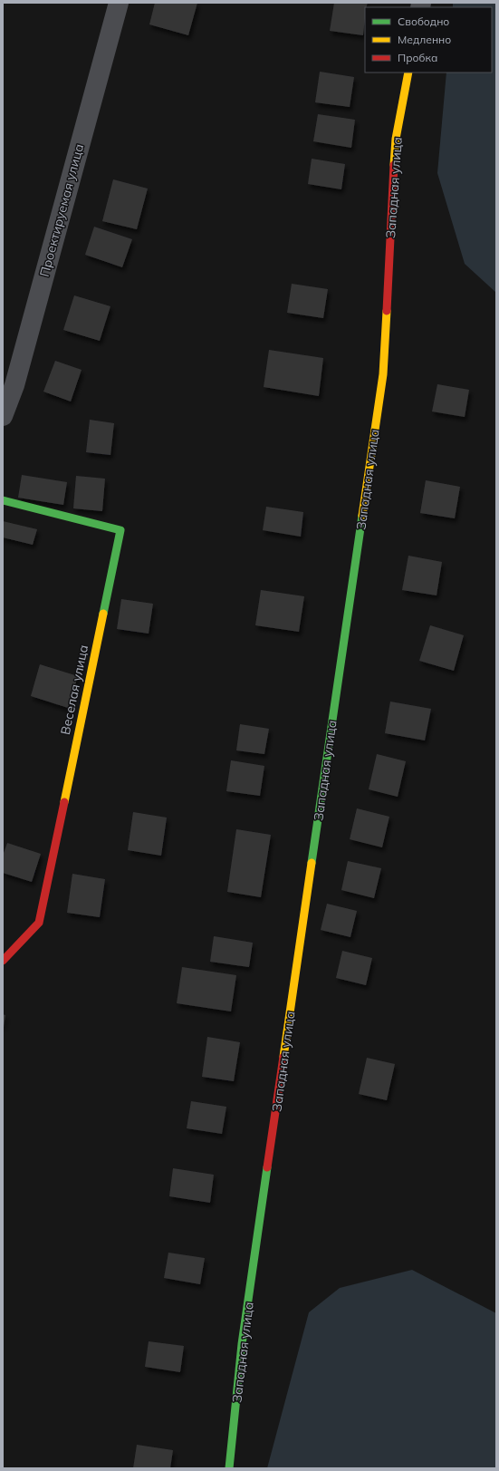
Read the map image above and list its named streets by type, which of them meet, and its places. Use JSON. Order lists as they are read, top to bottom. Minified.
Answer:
{"streets":{"street":["Западная улица","Проектируемая улица","Веселая улица"]},"legend":["Свободно","Медленно","Пробка"]}
